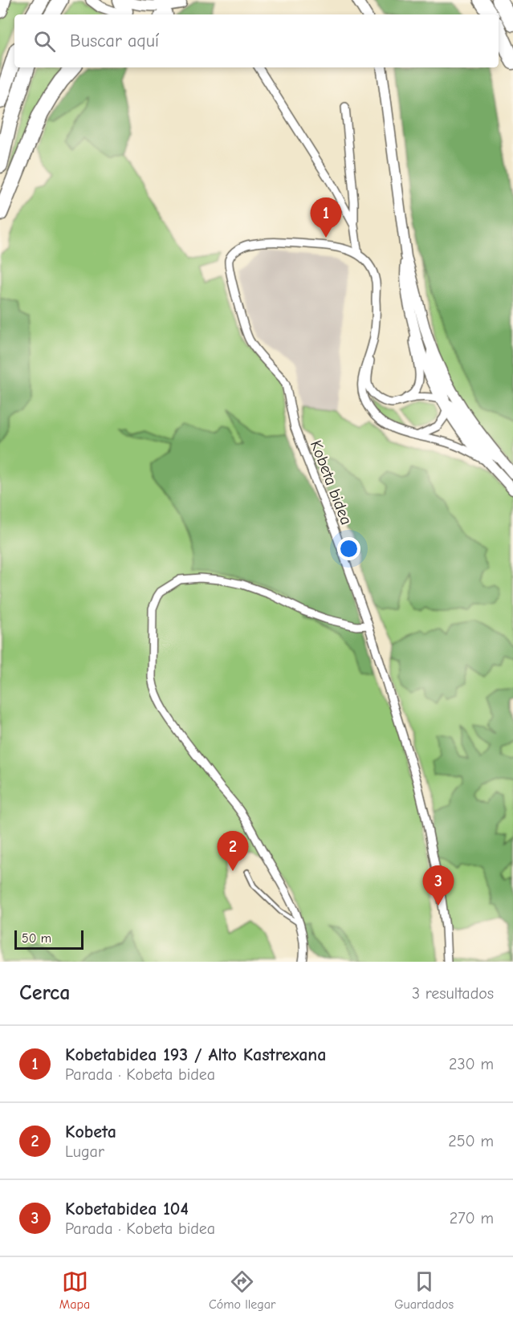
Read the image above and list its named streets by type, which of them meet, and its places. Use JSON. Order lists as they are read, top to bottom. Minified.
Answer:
{"streets":{"street":["Kobeta bidea"]},"scale_bar":"50 m","page":{"search":"Buscar aquí","pins":["1","2","3"],"scale":"50 m","heading":["Cerca","3 resultados"],"list":[{"mark":"1","name":"Kobetabidea 193 / Alto Kastrexana","note":"Parada · Kobeta bidea","value":"230 m"},{"mark":"2","name":"Kobeta","note":"Lugar","value":"250 m"},{"mark":"3","name":"Kobetabidea 104","note":"Parada · Kobeta bidea","value":"270 m"}],"nav":["Mapa","Cómo llegar","Guardados"]}}
